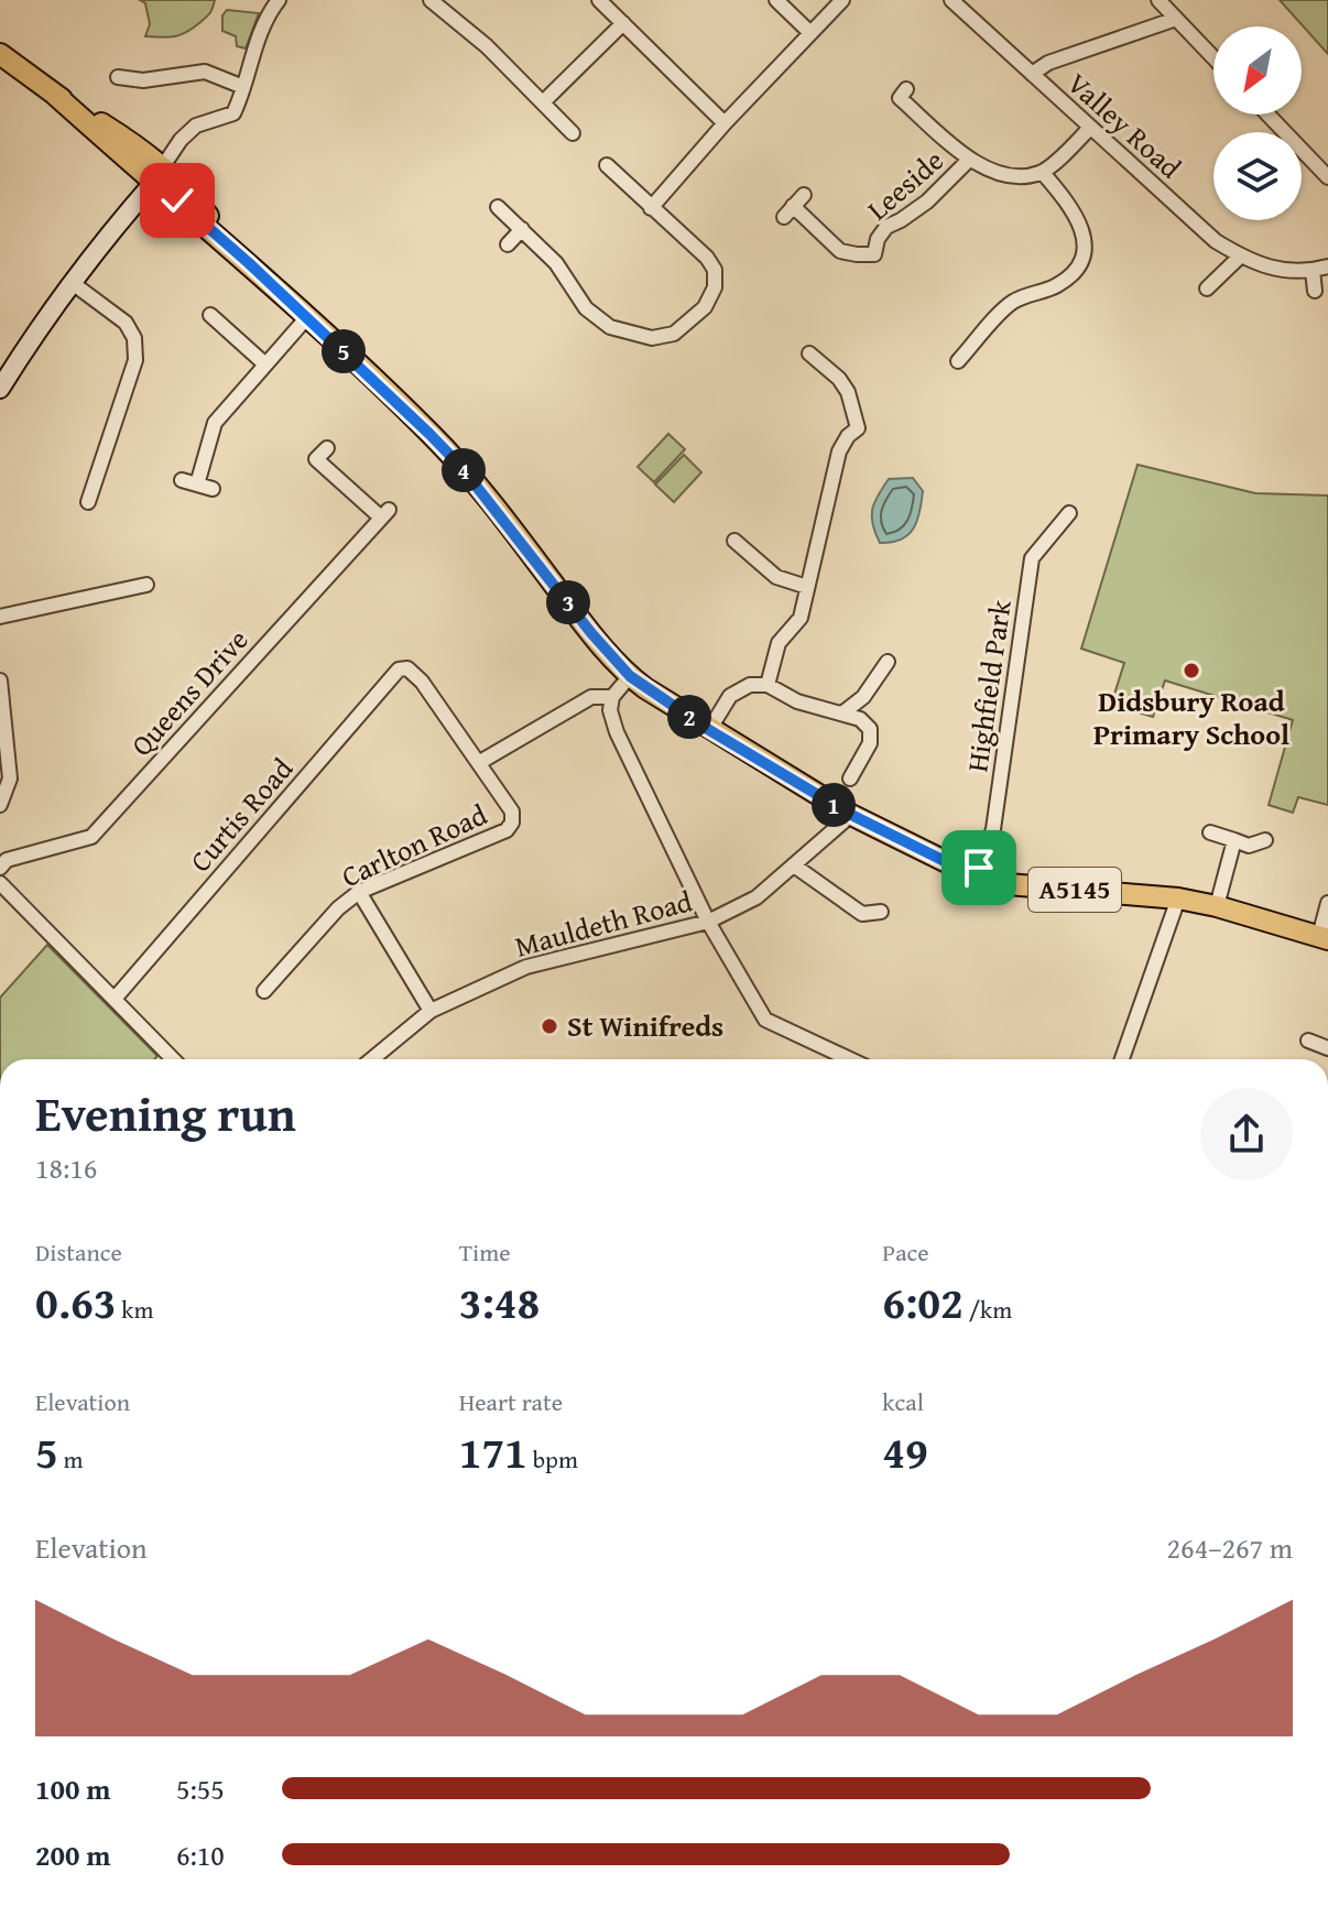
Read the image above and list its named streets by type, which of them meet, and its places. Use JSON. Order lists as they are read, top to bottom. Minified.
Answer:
{"streets":{"main road":["A5145"],"street":["Valley Road","Leeside","Highfield Park","Queens Drive","Curtis Road","Carlton Road","Mauldeth Road"]},"crossings":[["Highfield Park","A5145"],["Curtis Road","Carlton Road"],["A5145","Mauldeth Road"]],"places":["Didsbury Road Primary School","St Winifreds"],"north":"bottom left","page":{"pins":["5","4","3","2","1"],"heading":["Evening run","18:16"],"stats":[["Distance","0.63 km"],["Time","3:48"],["Pace","6:02 /km"],["Elevation","5 m"],["Heart rate","171 bpm"],["kcal","49"]],"chart":["Elevation","264–267 m"],"list":[{"name":"100 m","note":"5:55"},{"name":"200 m","note":"6:10"}]}}
